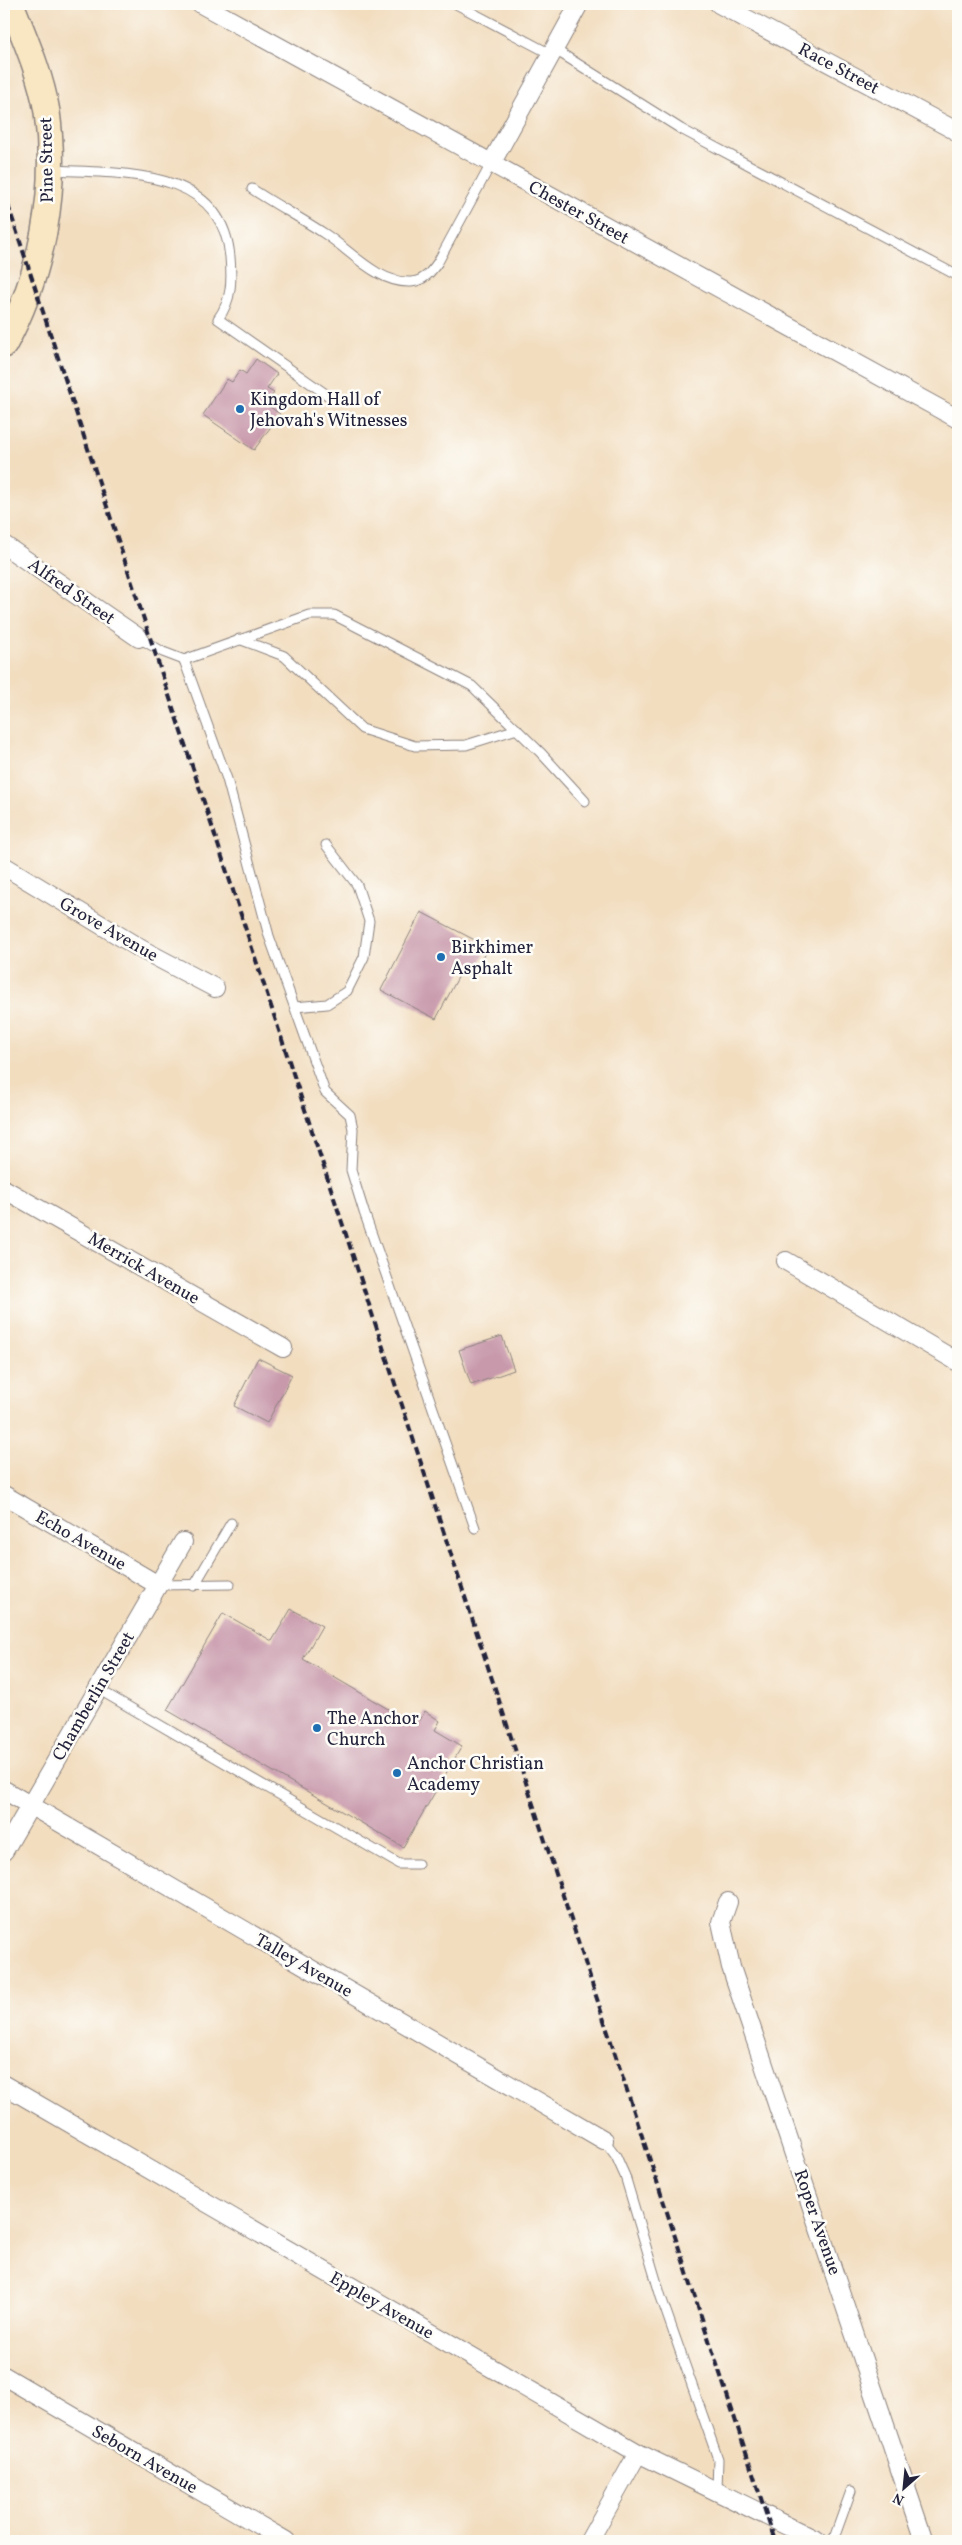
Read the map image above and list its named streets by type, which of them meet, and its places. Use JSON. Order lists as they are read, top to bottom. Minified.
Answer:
{"streets":{"main road":["Pine Street"],"street":["Race Street","Chester Street","Alfred Street","Grove Avenue","Merrick Avenue","Echo Avenue","Chamberlin Street","Talley Avenue","Roper Avenue","Eppley Avenue","Seborn Avenue"]},"crossings":[["Echo Avenue","Chamberlin Street"],["Chamberlin Street","Talley Avenue"]],"places":["Kingdom Hall of Jehovah's Witnesses","Birkhimer Asphalt","The Anchor Church","Anchor Christian Academy"],"north":"bottom left"}
